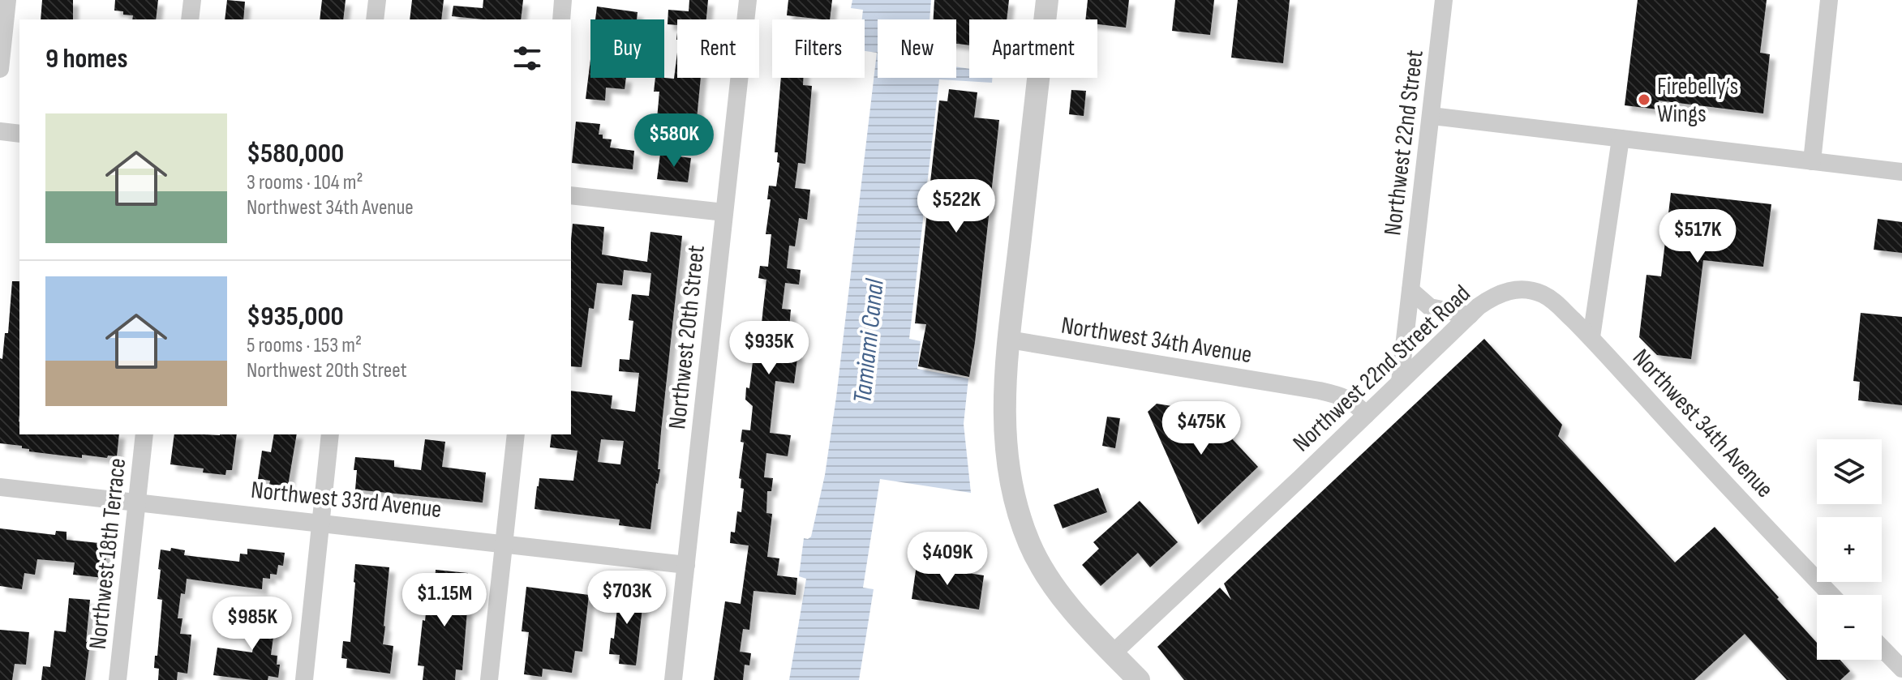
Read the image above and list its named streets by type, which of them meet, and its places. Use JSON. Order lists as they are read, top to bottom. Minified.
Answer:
{"streets":{"street":["Northwest 22nd Street","Northwest 20th Street","Northwest 34th Avenue","Northwest 22nd Street Road","Northwest 33rd Avenue","Northwest 18th Terrace"]},"crossings":[["Northwest 22nd Street","Northwest 22nd Street Road"],["Northwest 20th Street","Northwest 33rd Avenue"],["Northwest 34th Avenue","Northwest 22nd Street Road"],["Northwest 33rd Avenue","Northwest 18th Terrace"]],"water":["Tamiami Canal"],"places":["Firebelly’s Wings"],"page":{"chip":["Buy","Rent","Filters","New","Apartment"],"heading":"9 homes","list":[{"name":"$580,000","note":"3 rooms · 104 m² · Northwest 34th Avenue"},{"name":"$935,000","note":"5 rooms · 153 m² · Northwest 20th Street"}],"price":["$580K","$522K","$517K","$935K","$475K","$409K","$703K","$1.15M","$985K"],"map_buttons":["+","−"]}}
